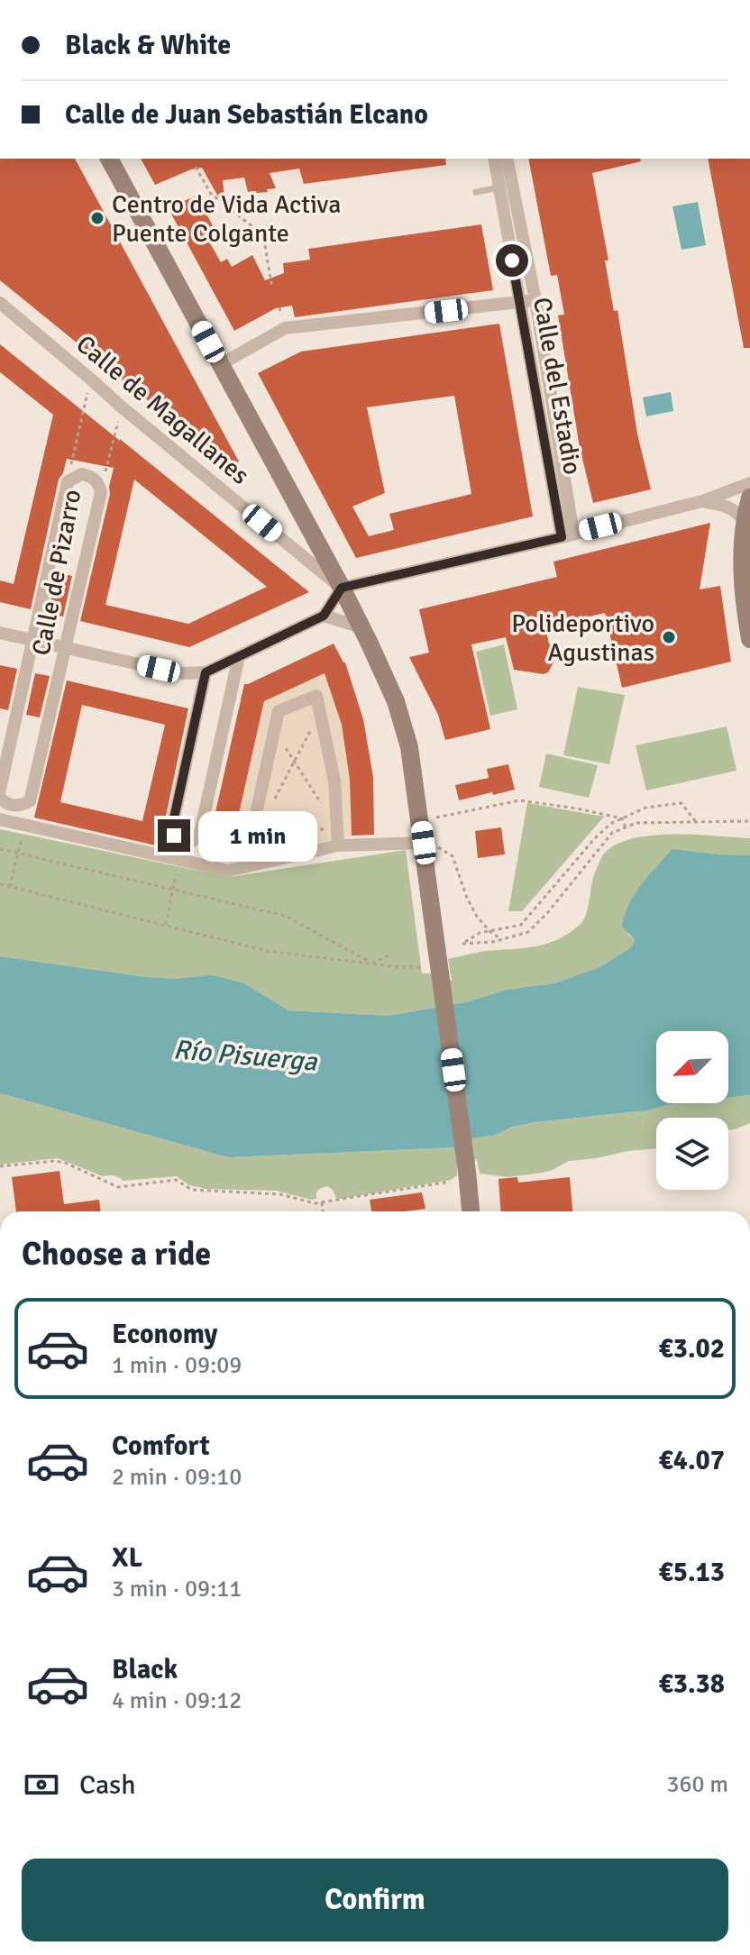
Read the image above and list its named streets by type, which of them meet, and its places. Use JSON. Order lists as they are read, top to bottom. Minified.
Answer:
{"streets":{"street":["Calle del Estadio","Calle de Magallanes","Calle de Pizarro"]},"water":["Río Pisuerga"],"places":["Centro de Vida Activa Puente Colgante","Polideportivo Agustinas"],"north":"bottom left","page":{"banner":["Black & White","Calle de Juan Sebastián Elcano"],"bubble":"1 min","heading":"Choose a ride","list":[{"name":"Economy","note":"1 min · 09:09","value":"€3.02"},{"name":"Comfort","note":"2 min · 09:10","value":"€4.07"},{"name":"XL","note":"3 min · 09:11","value":"€5.13"},{"name":"Black","note":"4 min · 09:12","value":"€3.38"}],"pay":["Cash","360 m"],"buttons":"Confirm"}}
